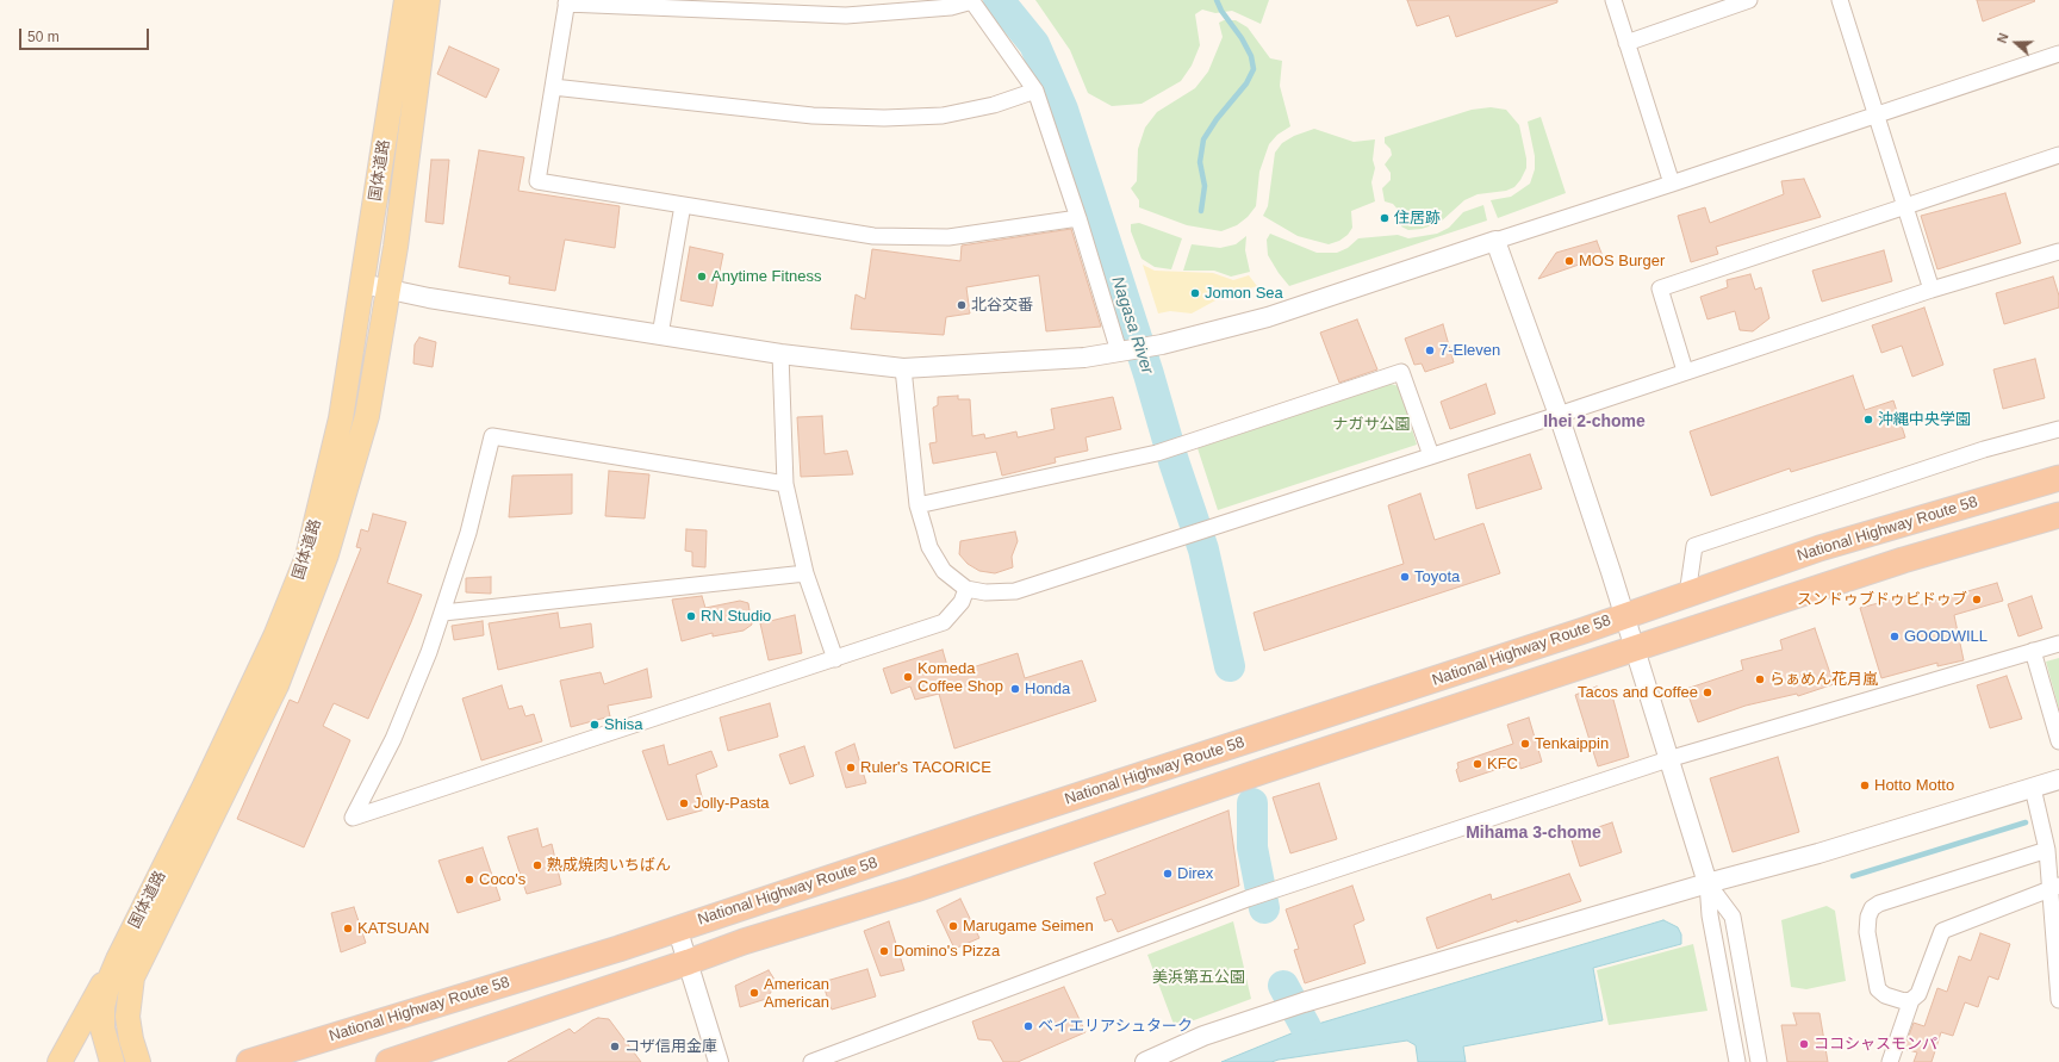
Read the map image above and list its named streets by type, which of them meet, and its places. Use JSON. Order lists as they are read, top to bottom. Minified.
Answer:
{"streets":{"highway":["National Highway Route 58"],"main road":["国体道路"]},"districts":["Ihei 2-chome","Mihama 3-chome"],"water":["Nagasa River"],"parks":["ナガサ公園","美浜第五公園"],"places":["住居跡","MOS Burger","Anytime Fitness","Jomon Sea","北谷交番","7-Eleven","沖縄中央学園","Toyota","スンドゥブドゥビドゥブ","RN Studio","GOODWILL","Komeda Coffee Shop","らぁめん花月嵐","Honda","Tacos and Coffee","Shisa","Tenkaippin","KFC","Ruler's TACORICE","Hotto Motto","Jolly-Pasta","熟成焼肉いちばん","Direx","Coco's","Marugame Seimen","KATSUAN","Domino's Pizza","American American","ベイエリアシュターク","ココシャスモンパ","コザ信用金庫"],"scale_bar":"50 m","north":"left"}
